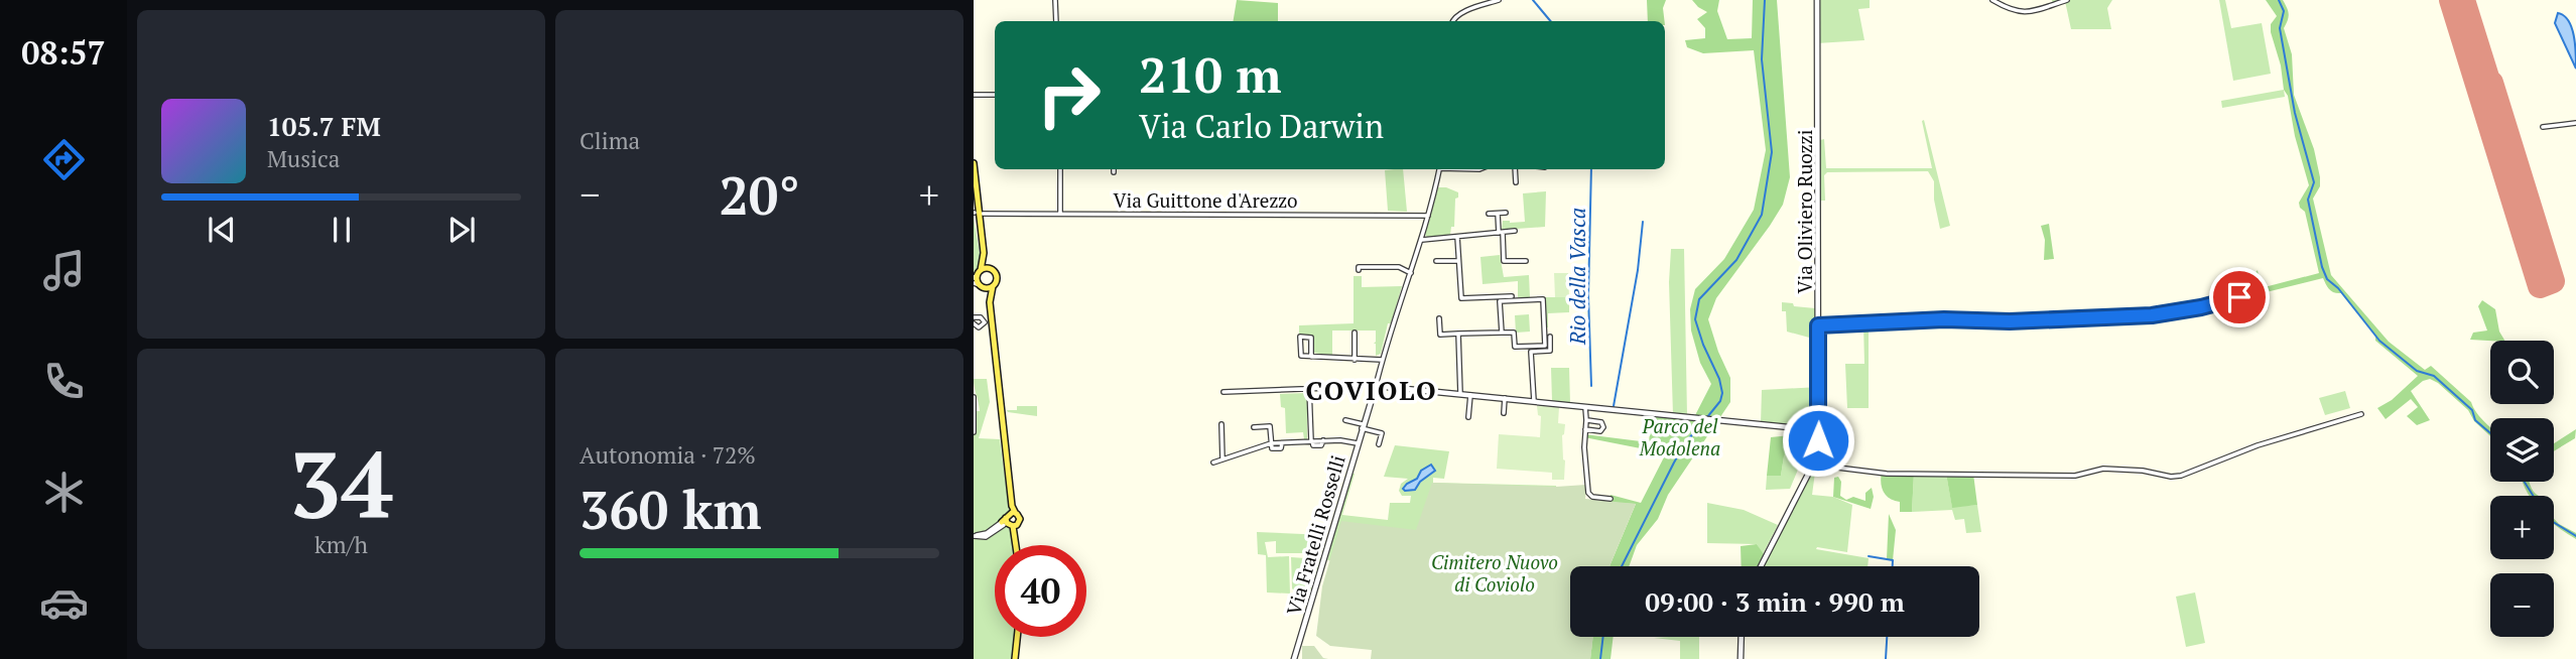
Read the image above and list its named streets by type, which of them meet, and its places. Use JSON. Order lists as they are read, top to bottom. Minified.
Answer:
{"streets":{"street":["Via Guittone d'Arezzo","Via Oliviero Ruozzi","Via Fratelli Rosselli"]},"crossings":[["Via Guittone d'Arezzo","Via Fratelli Rosselli"]],"districts":["COVIOLO"],"water":["Rio della Vasca"],"parks":["Parco del Modolena","Cimitero Nuovo di Coviolo"],"page":{"tabs":"08:57","tile":["Clima",["34","km/h"],["Autonomia · 72%","360 km"]],"turn":["210 m","Via Carlo Darwin"],"song":["105.7 FM","Musica"],"heat":["−","20°","+"],"map_buttons":["+","−"],"limit":"40","trip":"09:00 · 3 min · 990 m"}}
